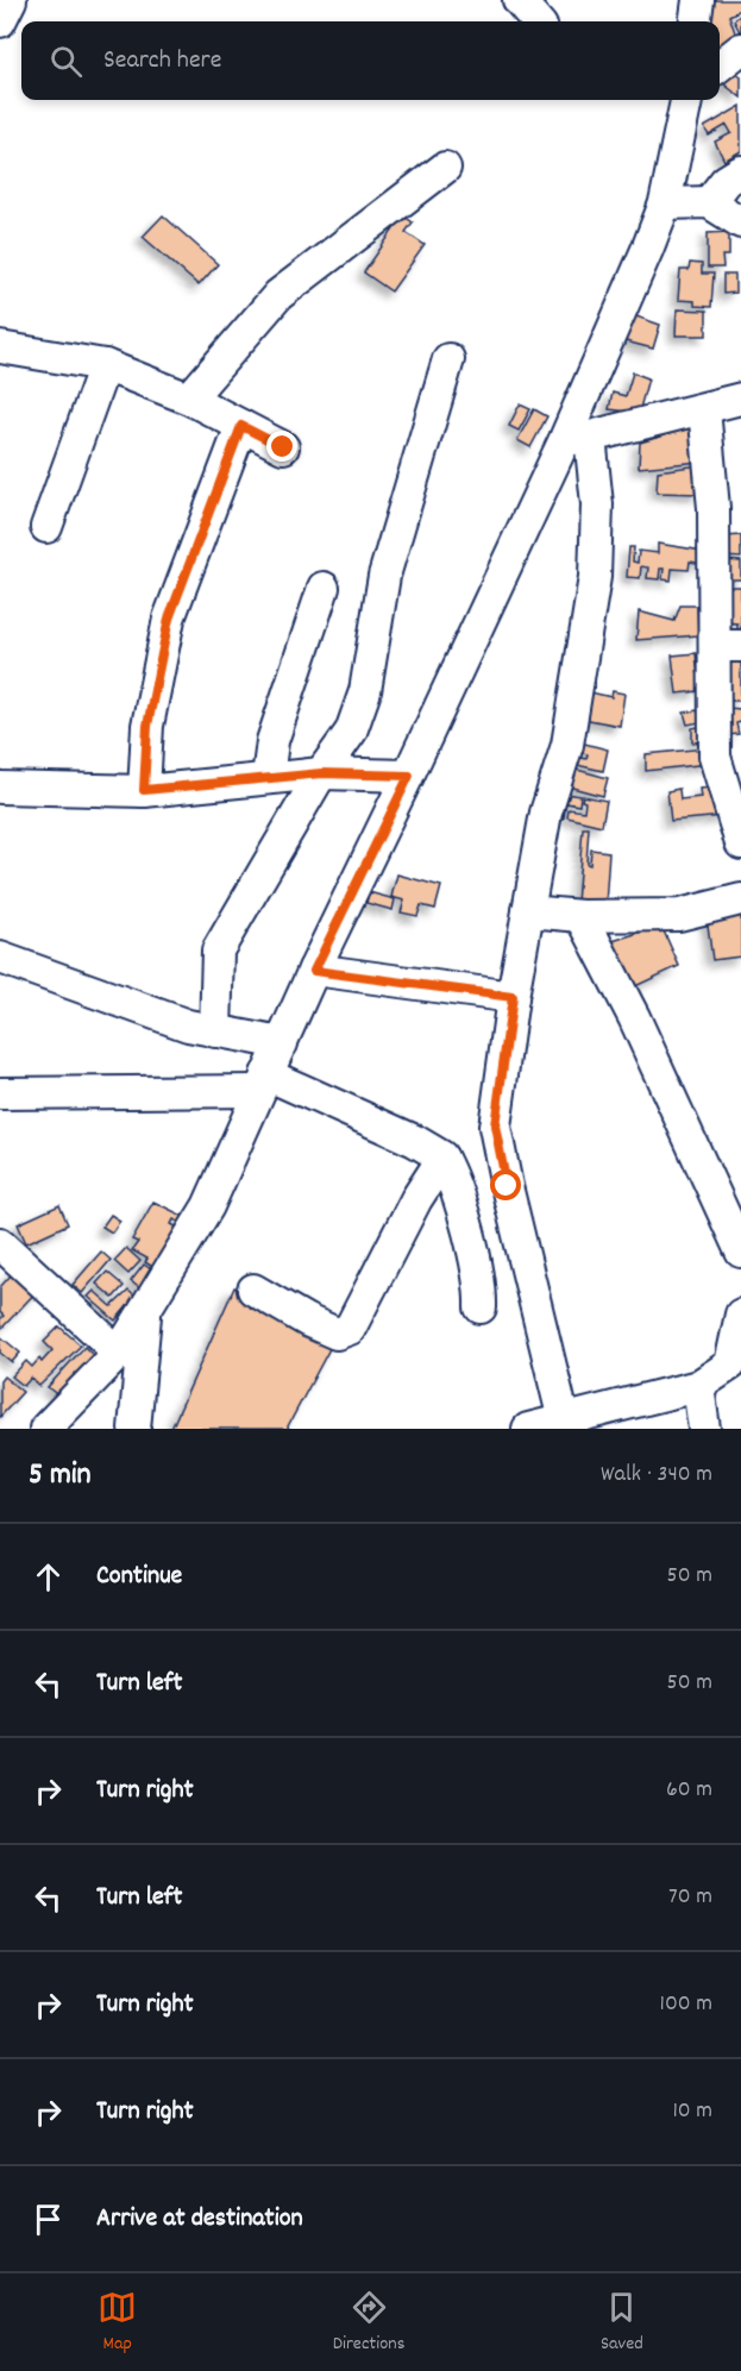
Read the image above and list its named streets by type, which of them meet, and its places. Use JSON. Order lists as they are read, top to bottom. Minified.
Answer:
{"page":{"search":"Search here","heading":["5 min","Walk · 340 m"],"list":[["Continue","50 m"],["Turn left","50 m"],["Turn right","60 m"],["Turn left","70 m"],["Turn right","100 m"],["Turn right","10 m"],"Arrive at destination"],"nav":["Map","Directions","Saved"]}}
